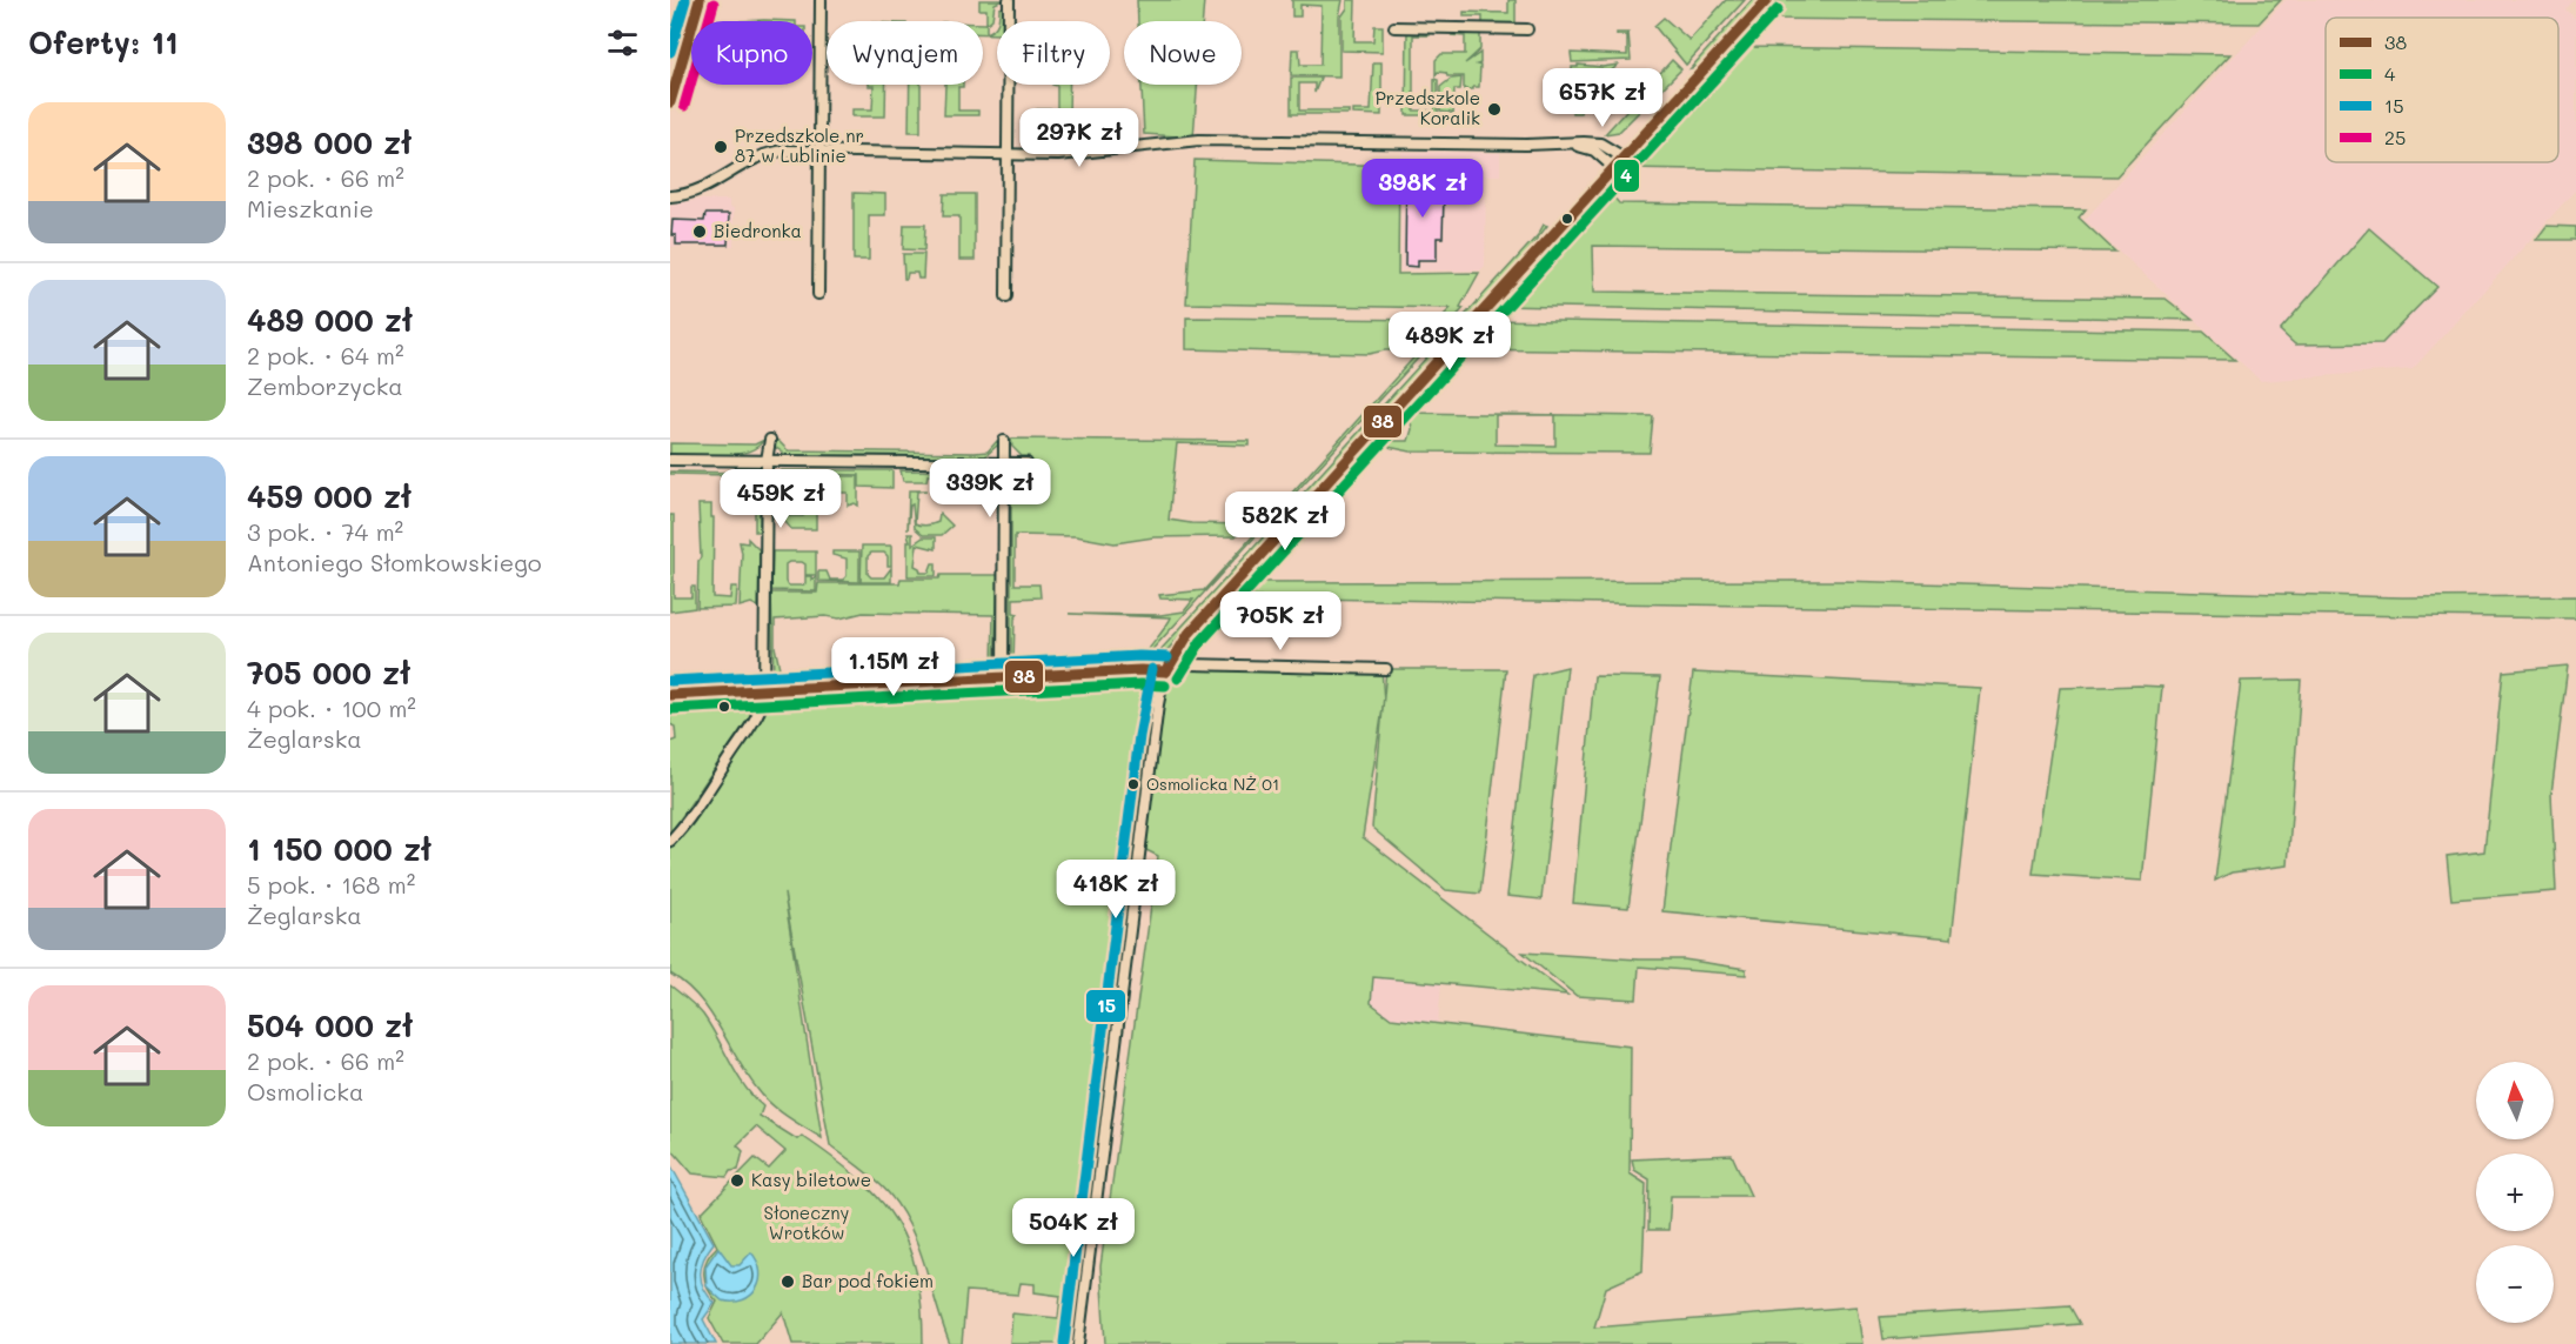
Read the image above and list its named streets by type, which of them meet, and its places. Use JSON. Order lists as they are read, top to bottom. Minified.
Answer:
{"parks":["Słoneczny Wrotków"],"places":["Przedszkole Koralik","Przedszkole nr 87 w Lublinie","Biedronka","Osmolicka NŻ 01","Kasy biletowe","Bar pod fokiem"],"lines":["transit line 38","transit line 15","transit line 25","transit line 4"],"legend":["38","4","15","25"],"north":"top","page":{"heading":"Oferty: 11","chip":["Kupno","Wynajem","Filtry","Nowe"],"price":["657K zł","297K zł","398K zł","489K zł","339K zł","459K zł","582K zł","705K zł","1.15M zł","418K zł","504K zł"],"list":[{"name":"398 000 zł","note":"2 pok. · 66 m² · Mieszkanie"},{"name":"489 000 zł","note":"2 pok. · 64 m² · Zemborzycka"},{"name":"459 000 zł","note":"3 pok. · 74 m² · Antoniego Słomkowskiego"},{"name":"705 000 zł","note":"4 pok. · 100 m² · Żeglarska"},{"name":"1 150 000 zł","note":"5 pok. · 168 m² · Żeglarska"},{"name":"504 000 zł","note":"2 pok. · 66 m² · Osmolicka"}],"map_buttons":["+","−"]}}
